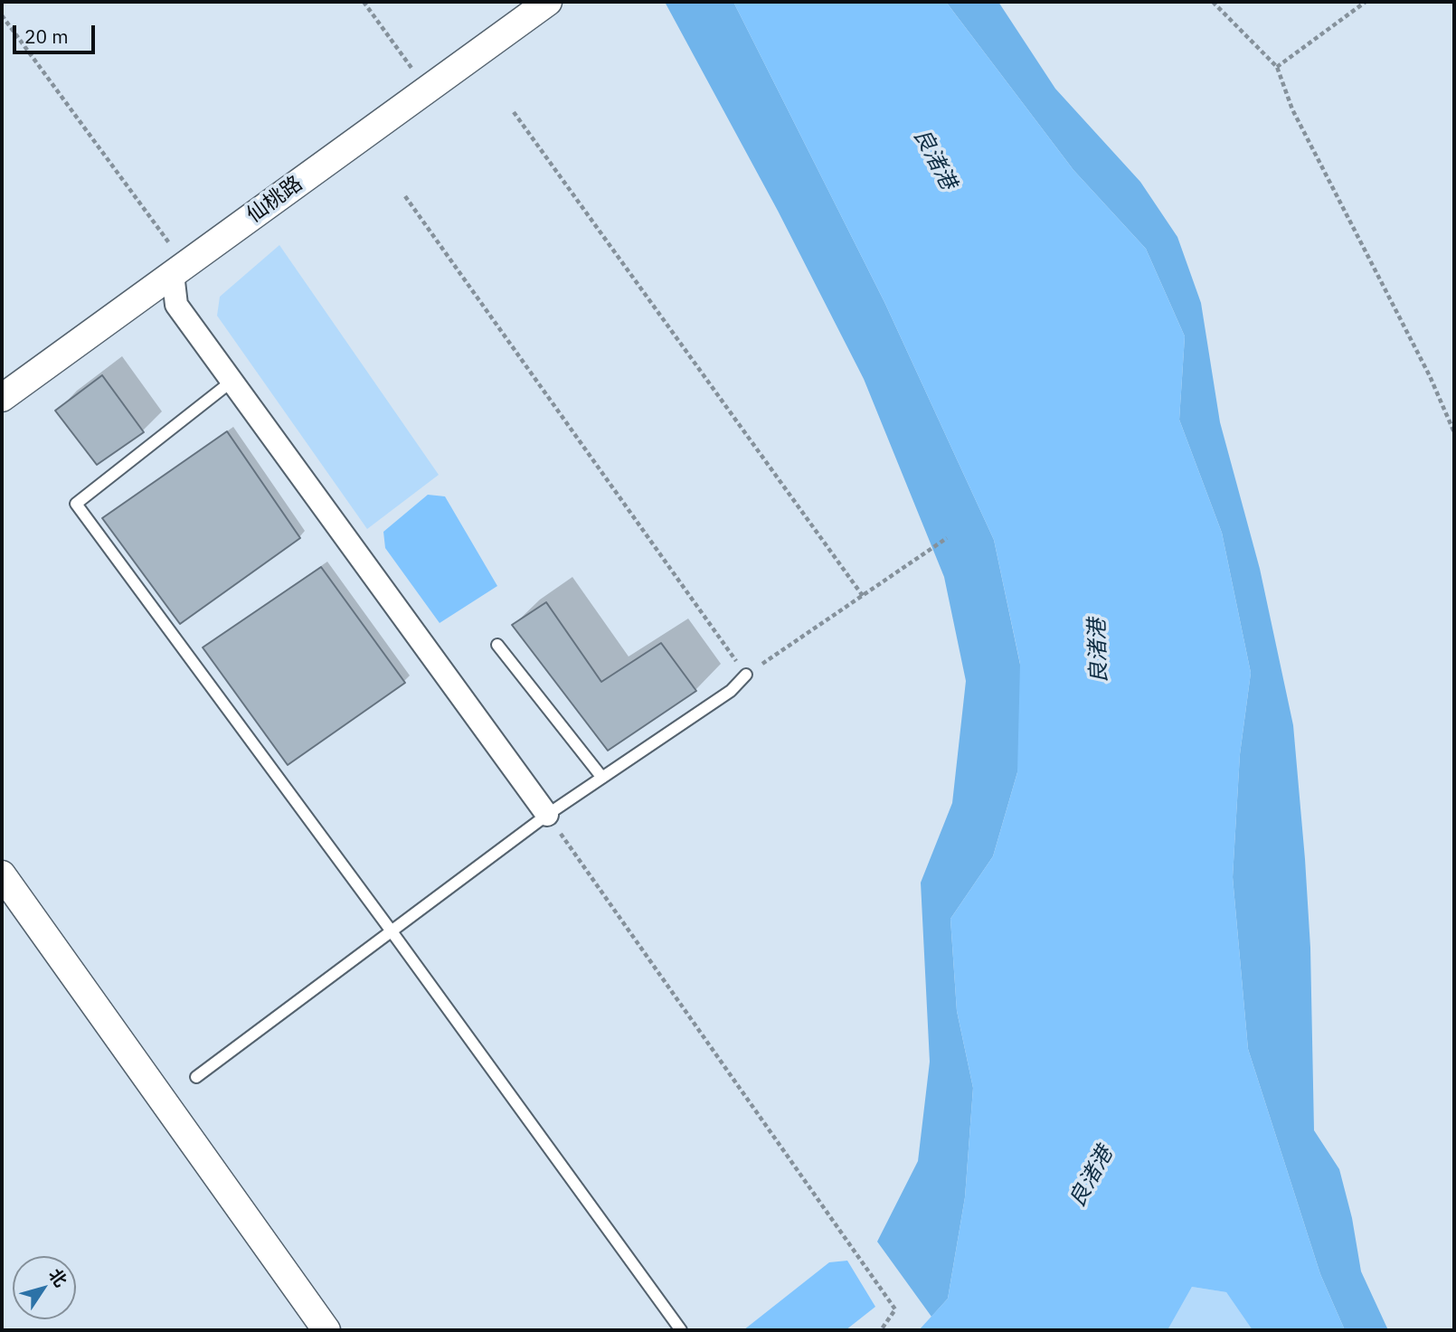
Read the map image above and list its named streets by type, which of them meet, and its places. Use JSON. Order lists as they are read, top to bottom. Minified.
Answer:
{"streets":{"street":["仙桃路"]},"water":["良渚港"],"scale_bar":"20 m","north":"top right"}
